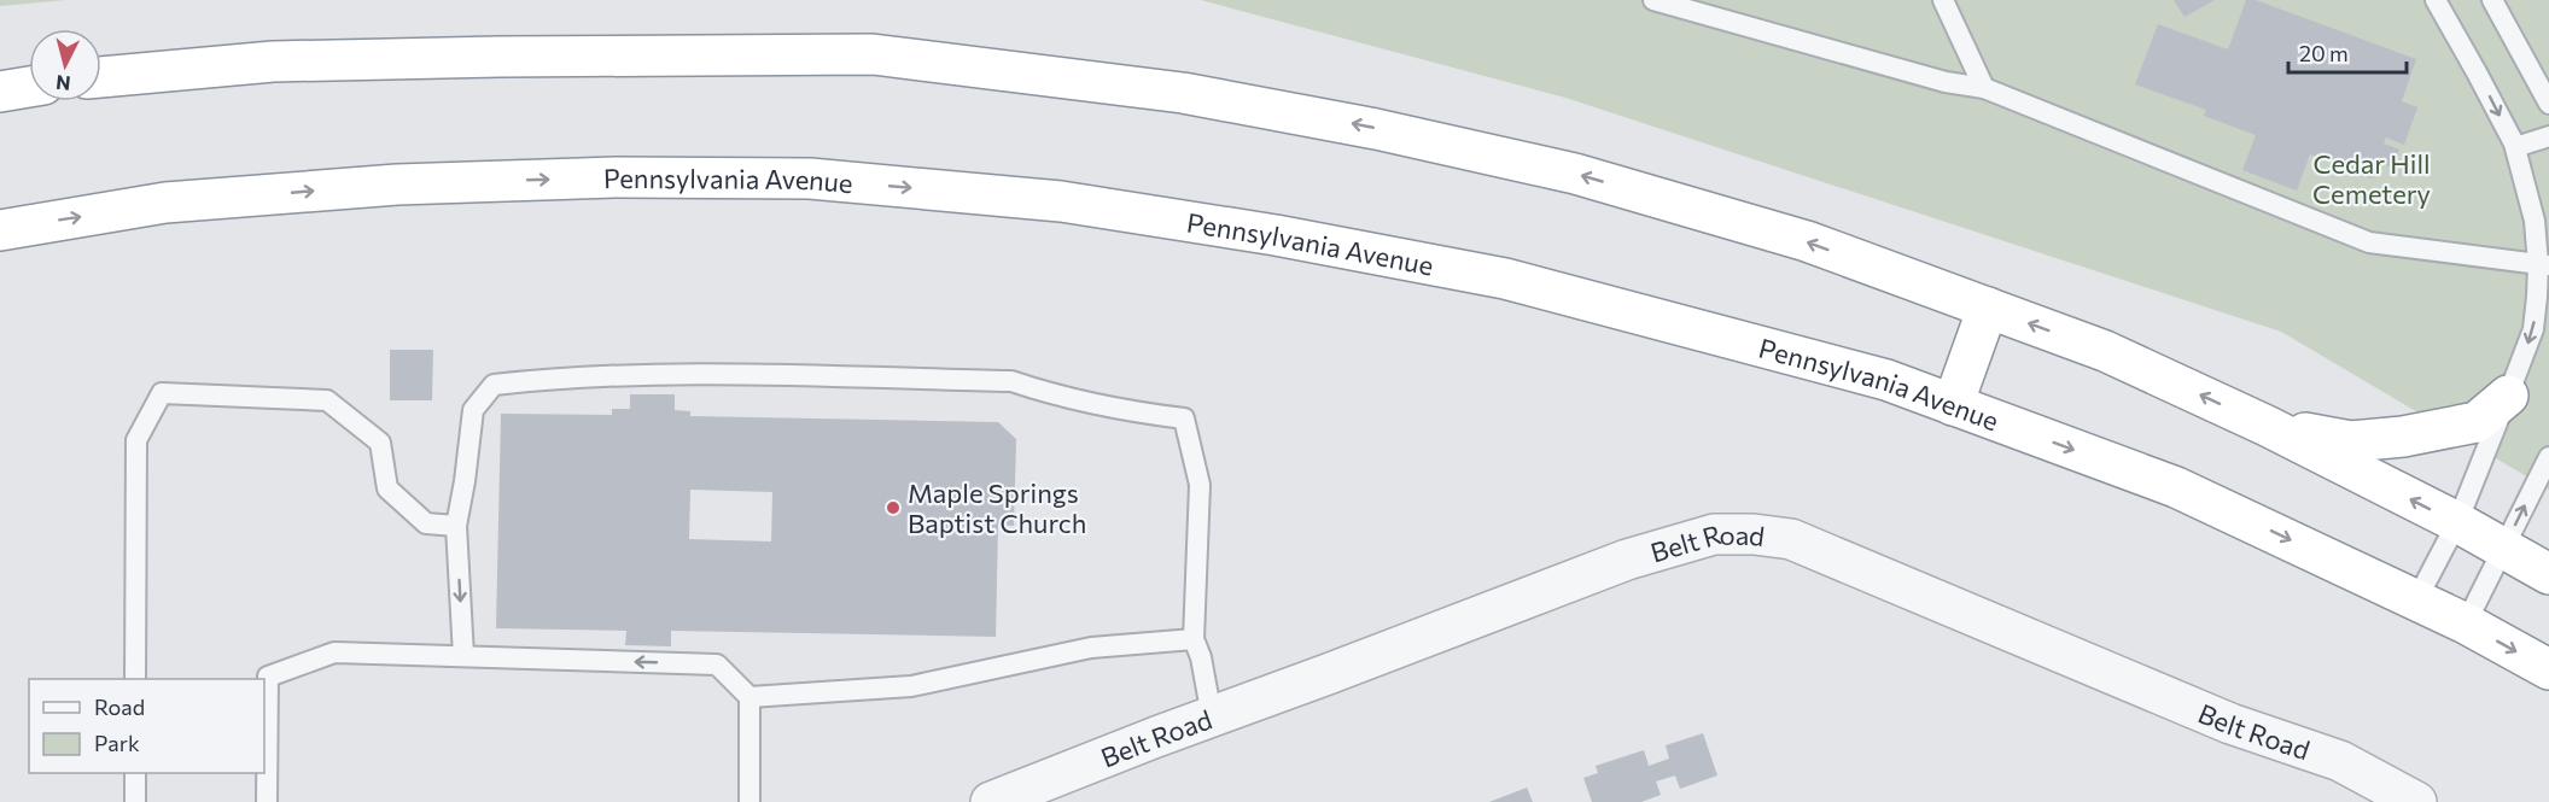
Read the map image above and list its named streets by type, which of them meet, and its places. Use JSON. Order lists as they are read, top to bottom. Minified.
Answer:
{"streets":{"highway":["Pennsylvania Avenue"],"street":["Belt Road"]},"parks":["Cedar Hill Cemetery"],"places":["Maple Springs Baptist Church"],"legend":["Road","Park"],"scale_bar":"20 m","north":"bottom"}
